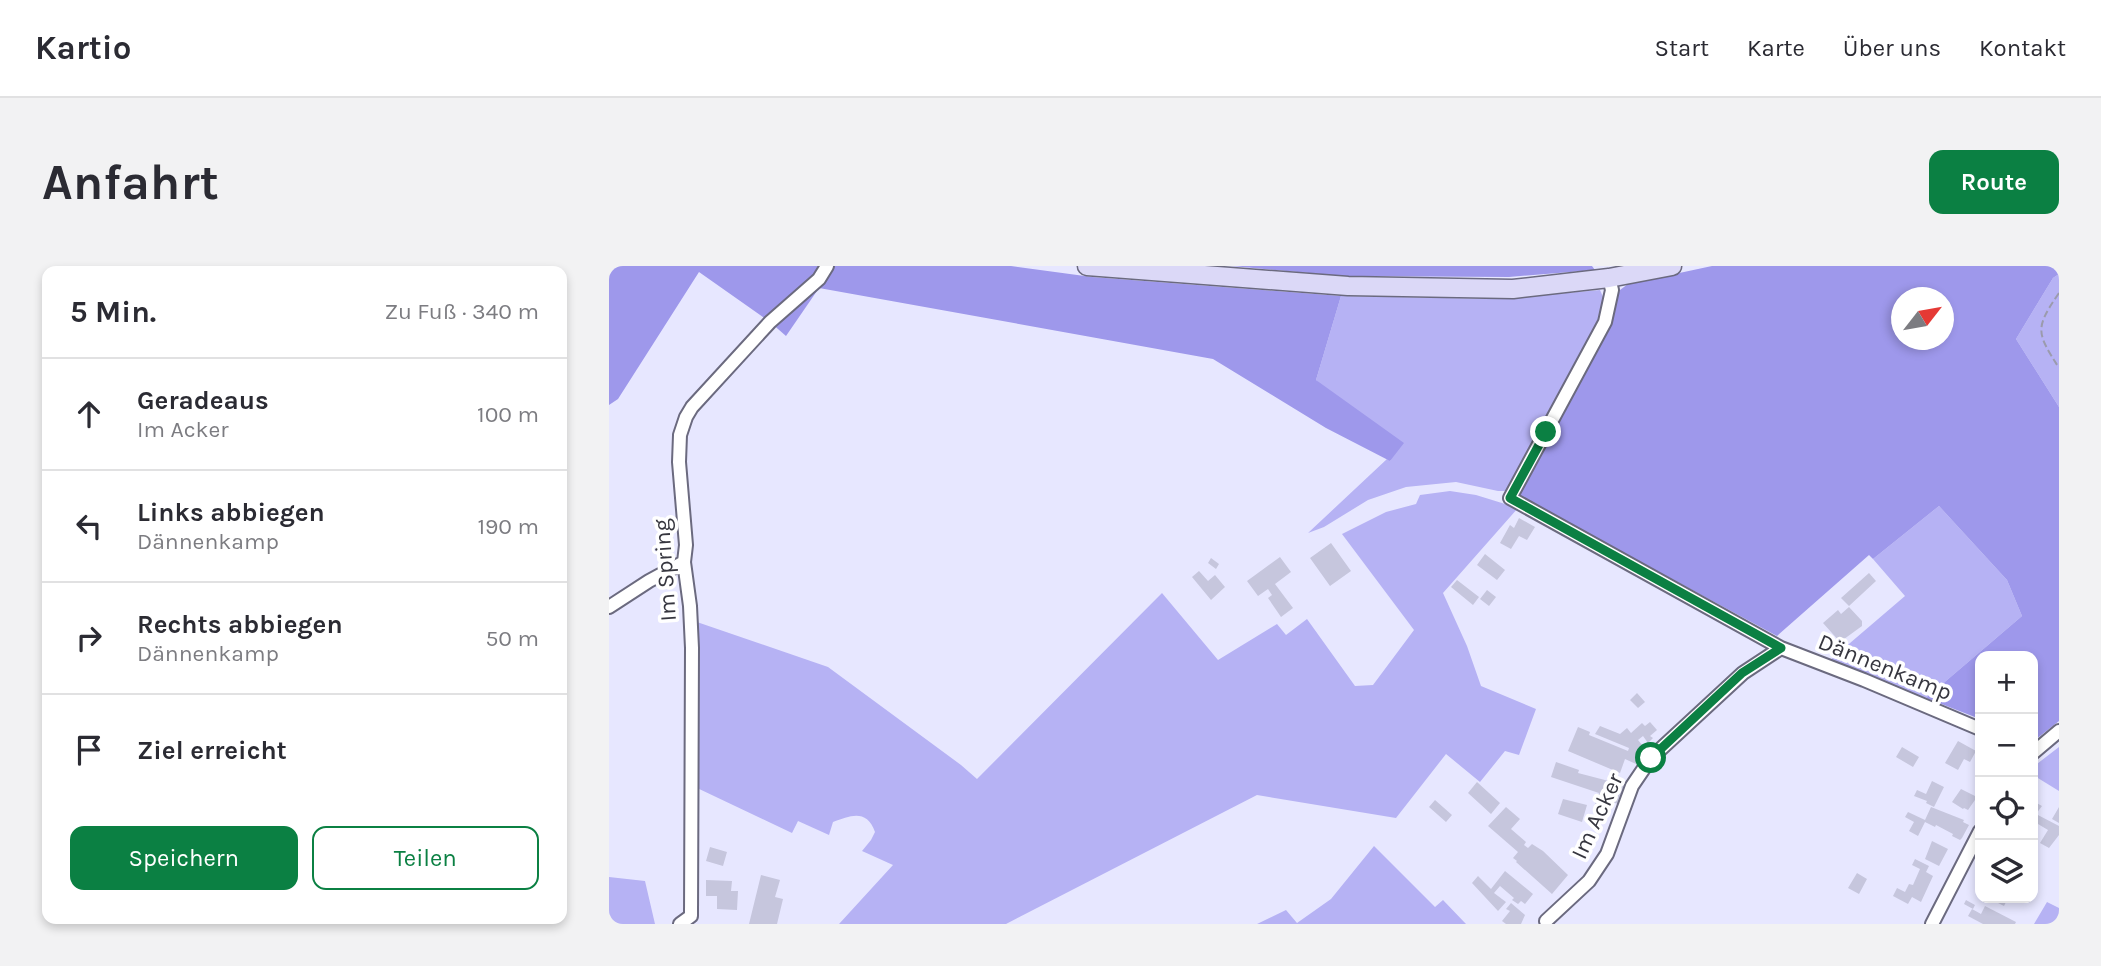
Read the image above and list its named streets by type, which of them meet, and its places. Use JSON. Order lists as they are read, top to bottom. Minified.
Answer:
{"streets":{"street":["Im Spring","Dännenkamp","Im Acker"]},"crossings":[["Dännenkamp","Im Acker"]],"north":"top right","page":{"header":"Kartio","nav":["Start","Karte","Über uns","Kontakt"],"buttons":["Route",["Speichern","Teilen"]],"title":"Anfahrt","heading":["5 Min.","Zu Fuß · 340 m"],"list":[["Geradeaus","Im Acker","100 m"],["Links abbiegen","Dännenkamp","190 m"],["Rechts abbiegen","Dännenkamp","50 m"],"Ziel erreicht"],"map_buttons":["+","−"]}}
